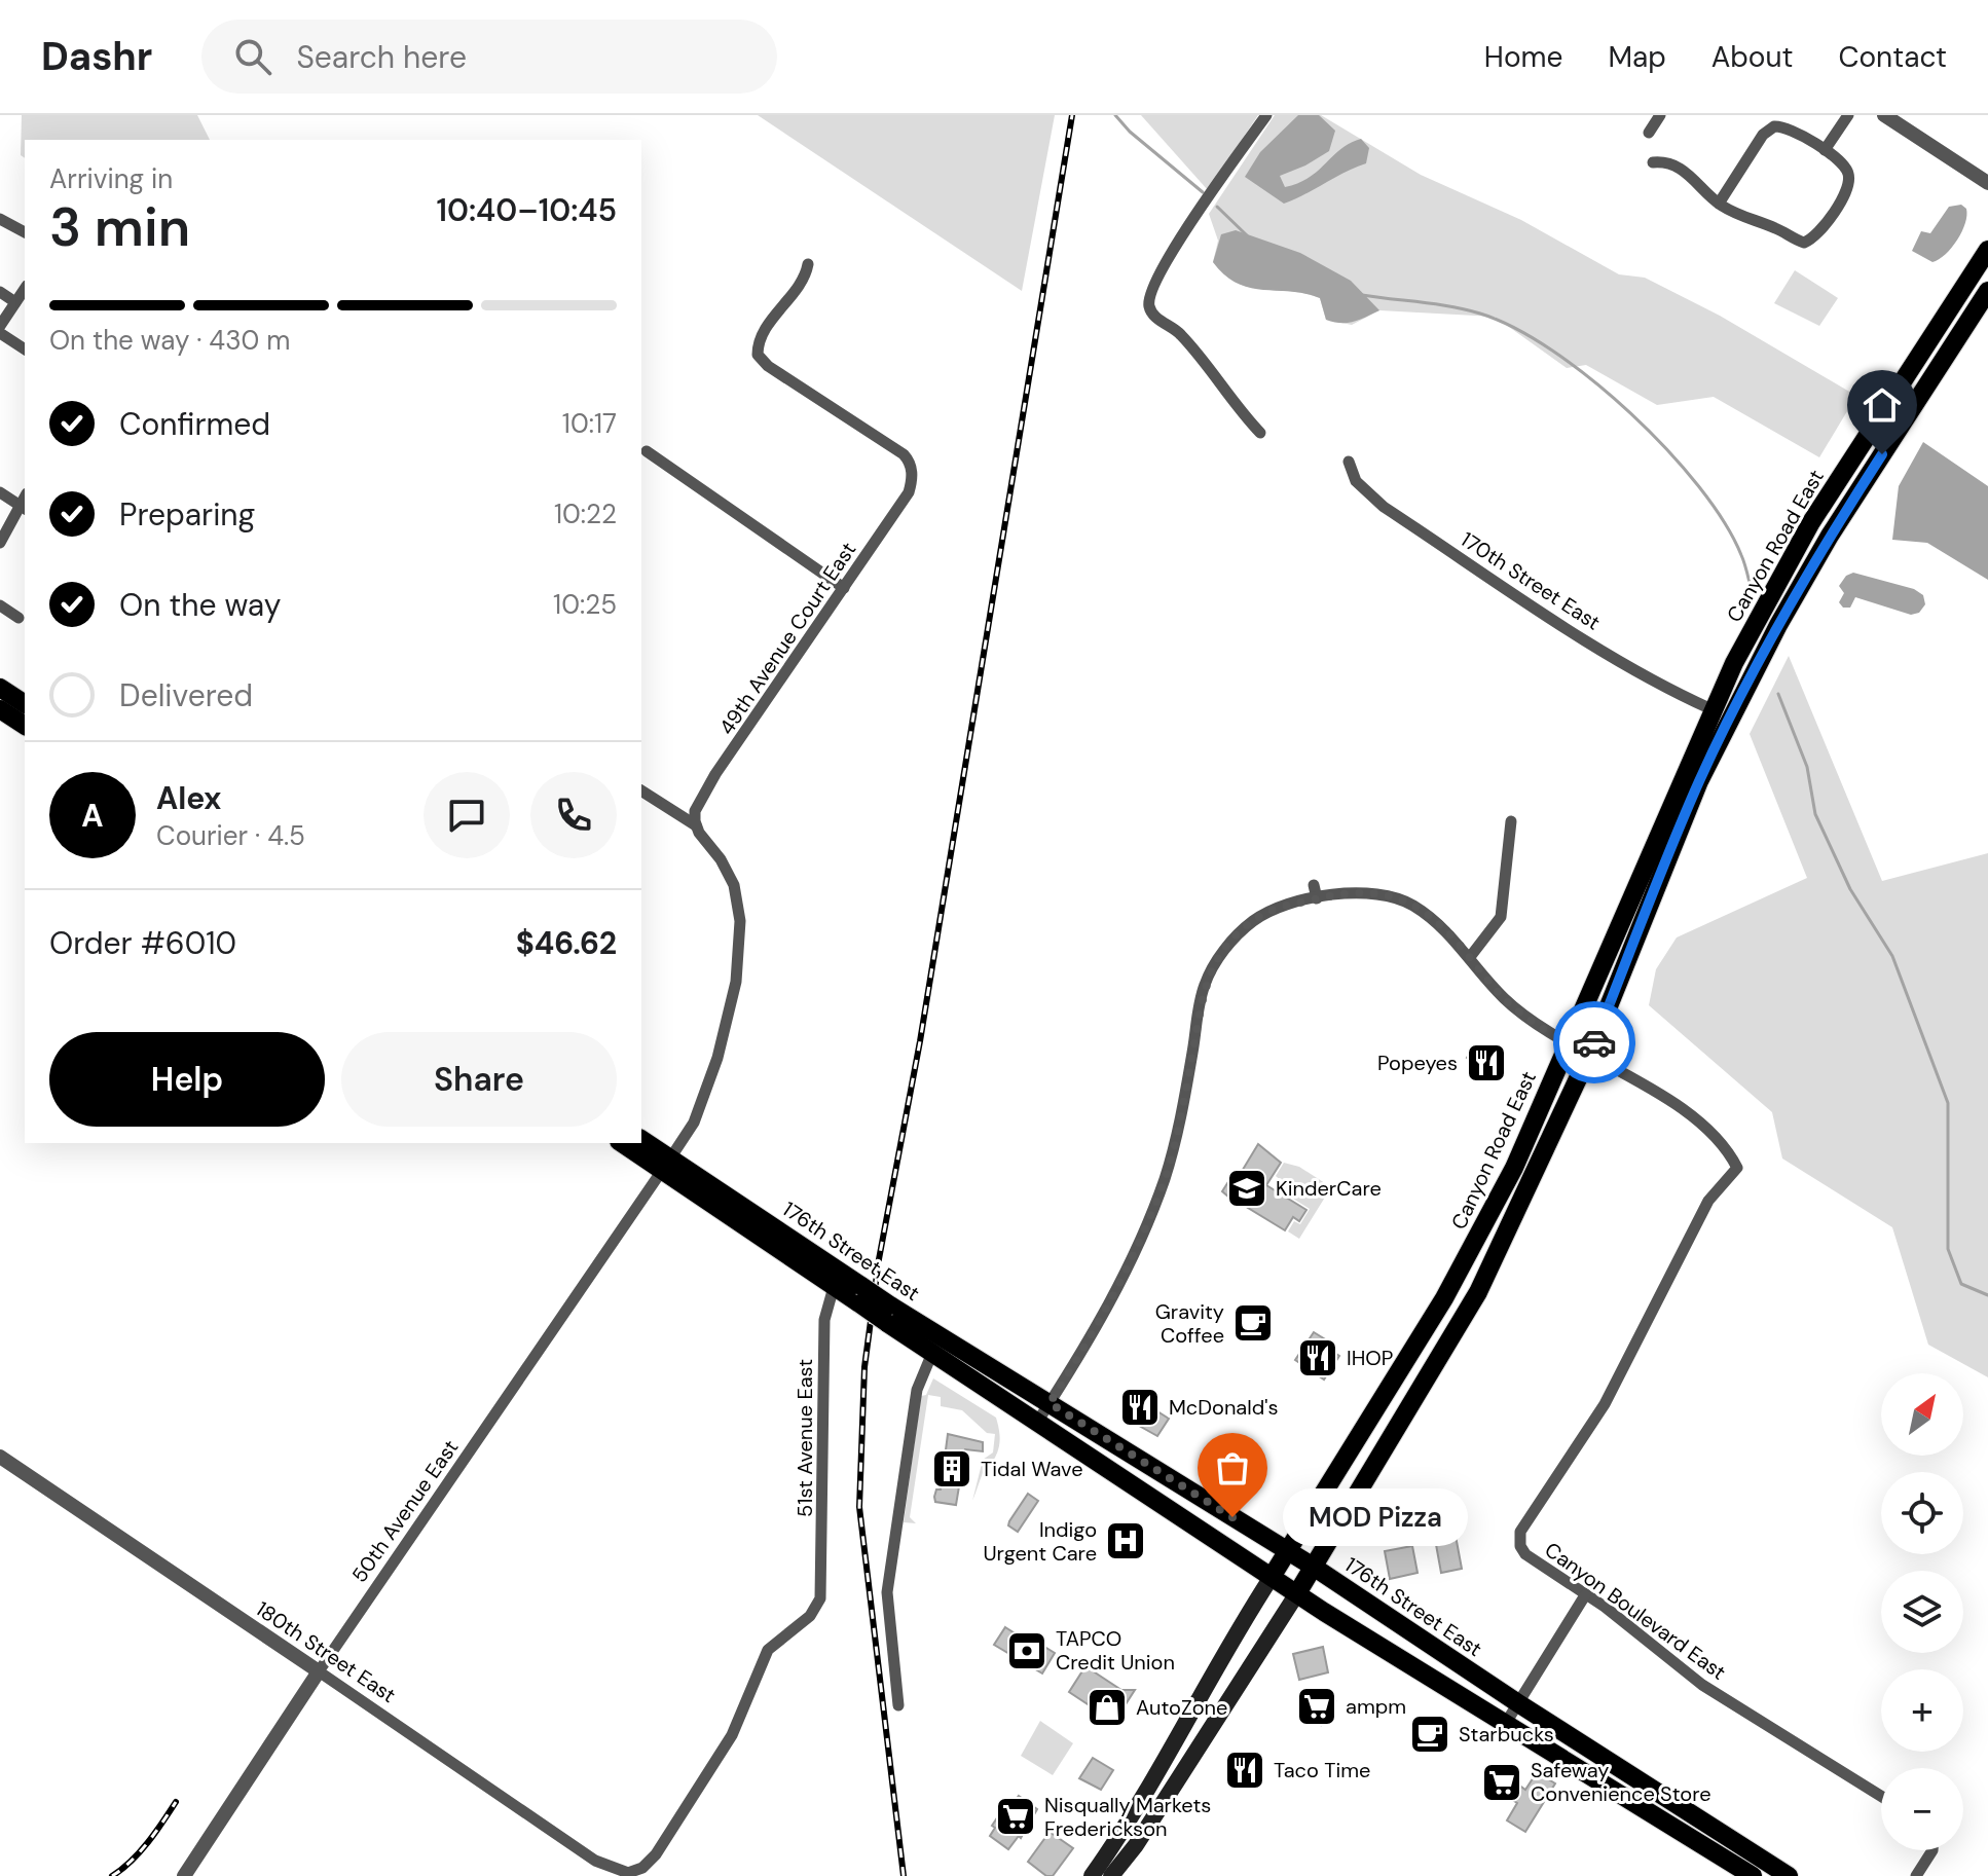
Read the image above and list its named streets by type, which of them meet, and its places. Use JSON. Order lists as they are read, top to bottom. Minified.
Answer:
{"streets":{"main road":["Canyon Road East","176th Street East"],"street":["170th Street East","49th Avenue Court East","51st Avenue East","50th Avenue East","Canyon Boulevard East","180th Street East"]},"crossings":[["Canyon Road East","170th Street East"],["Canyon Road East","176th Street East"],["Canyon Road East","Canyon Boulevard East"],["49th Avenue Court East","50th Avenue East"],["176th Street East","51st Avenue East"],["176th Street East","50th Avenue East"],["51st Avenue East","180th Street East"],["50th Avenue East","180th Street East"]],"places":{"restaurant":["Popeyes","IHOP","McDonald's","Taco Time"],"school or university":["KinderCare"],"cafe":["Gravity Coffee","Starbucks"],"building":["Tidal Wave"],"other":["MOD Pizza"],"hospital":["Indigo Urgent Care"],"bank":["TAPCO Credit Union"],"supermarket":["ampm","Safeway Convenience Store","Nisqually Markets Frederickson"],"shop":["AutoZone"]},"north":"top right","page":{"header":"Dashr","search":"Search here","nav":["Home","Map","About","Contact"],"heading":["3 min","Arriving in","10:40–10:45"],"panel":["Alex","Courier · 4.5","Order #6010","$46.62"],"bar":"On the way · 430 m","list":[["Confirmed","10:17"],["Preparing","10:22"],["On the way","10:25"],"Delivered"],"round":"A","buttons":["Help","Share"],"map_buttons":["+","−"],"bubble":"MOD Pizza"}}
